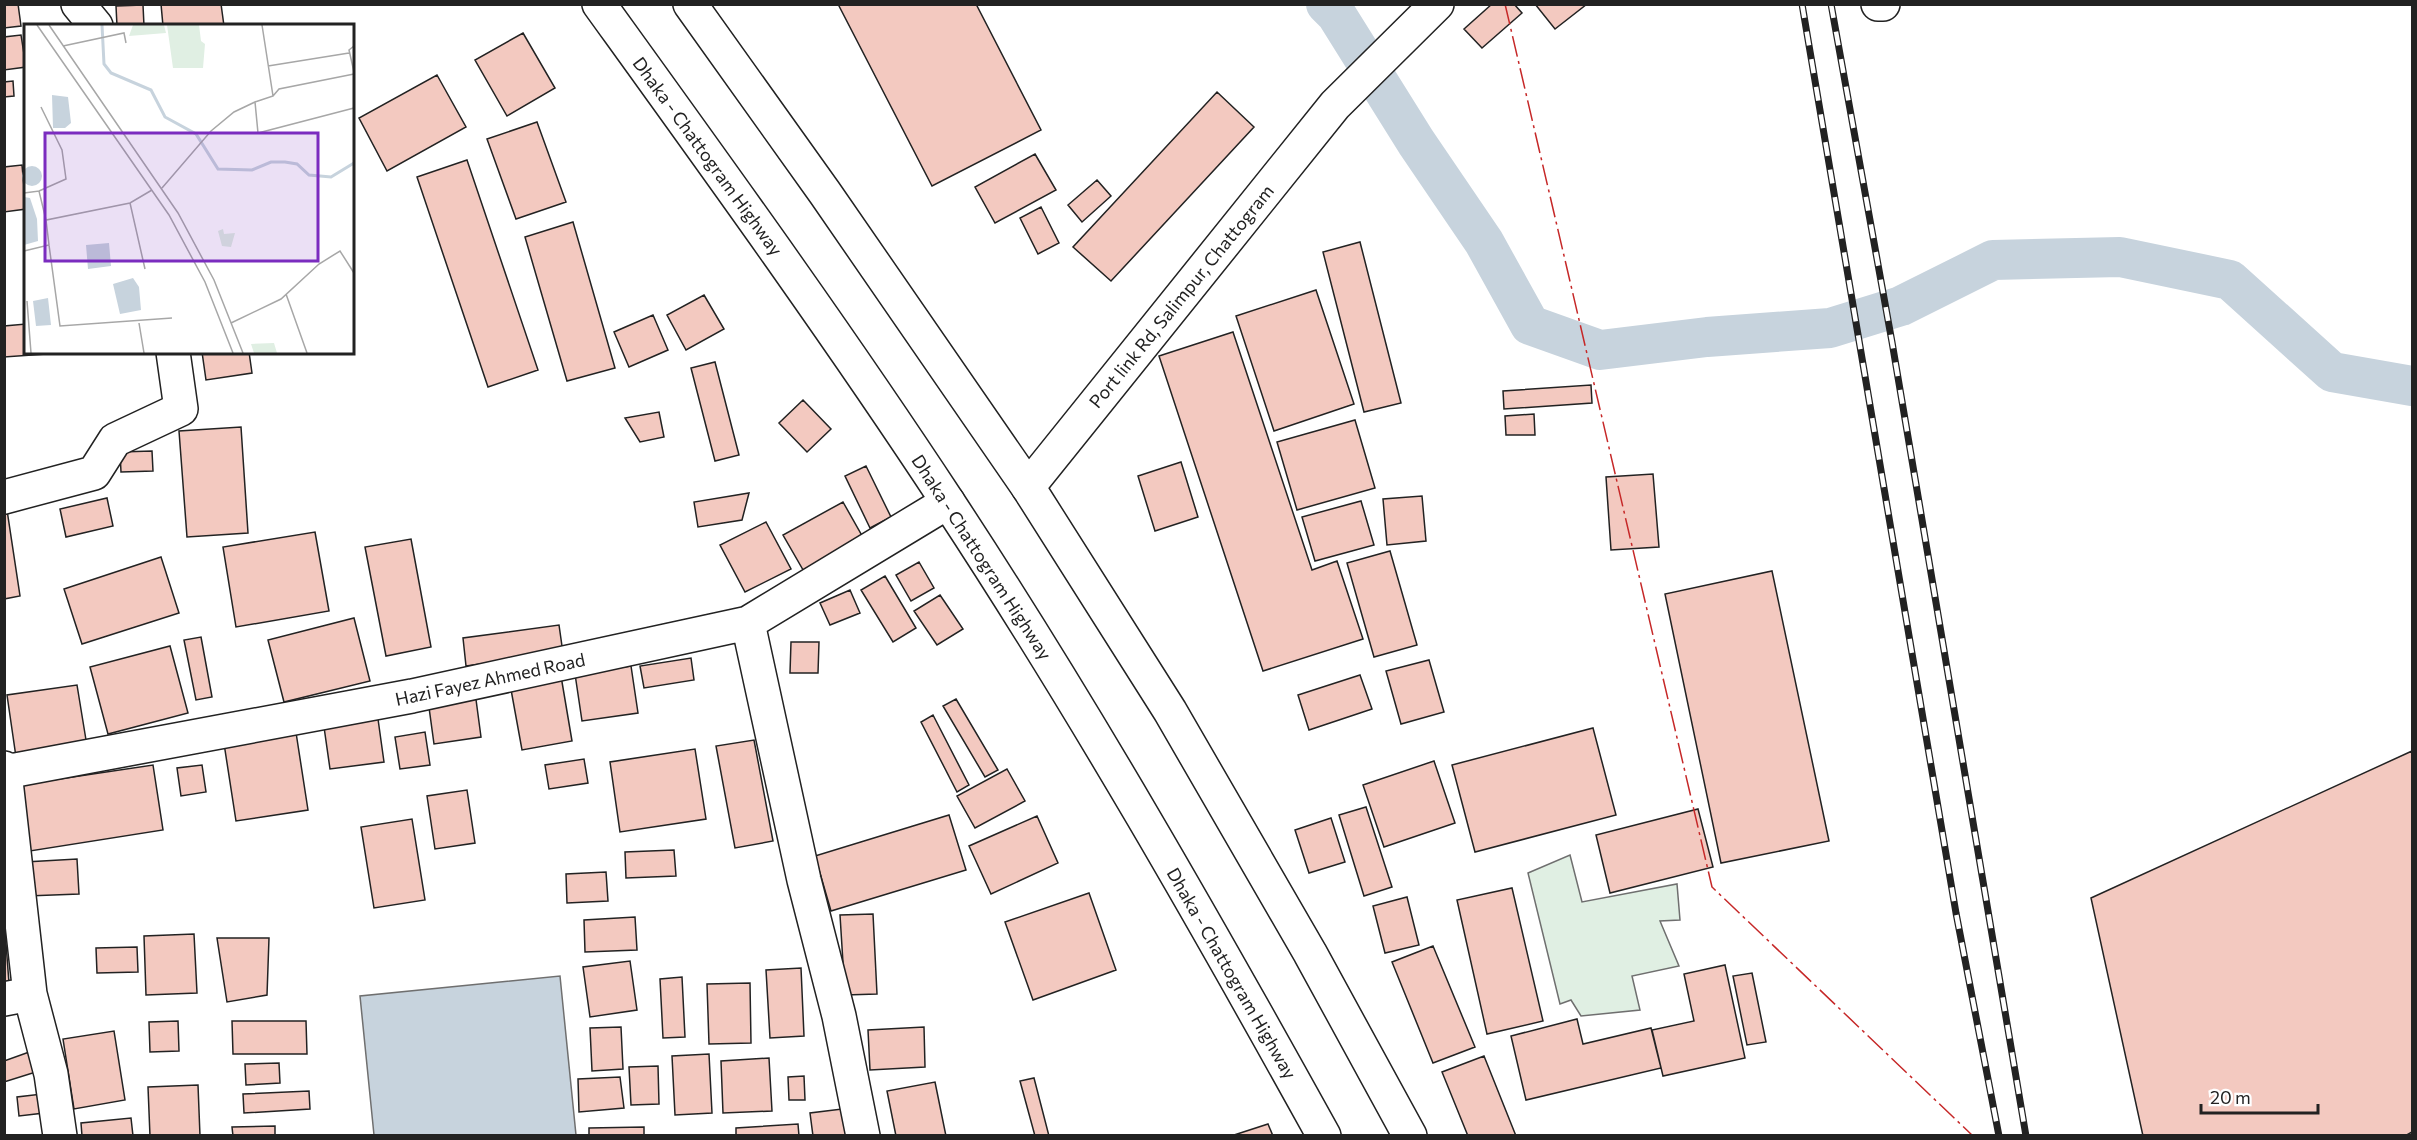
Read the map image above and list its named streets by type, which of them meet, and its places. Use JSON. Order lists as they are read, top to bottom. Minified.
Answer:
{"streets":{"main road":["Dhaka - Chattogram Highway","Port link Rd, Salimpur, Chattogram","Hazi Fayez Ahmed Road"]},"crossings":[["Dhaka - Chattogram Highway","Hazi Fayez Ahmed Road"]],"scale_bar":"20 m"}
